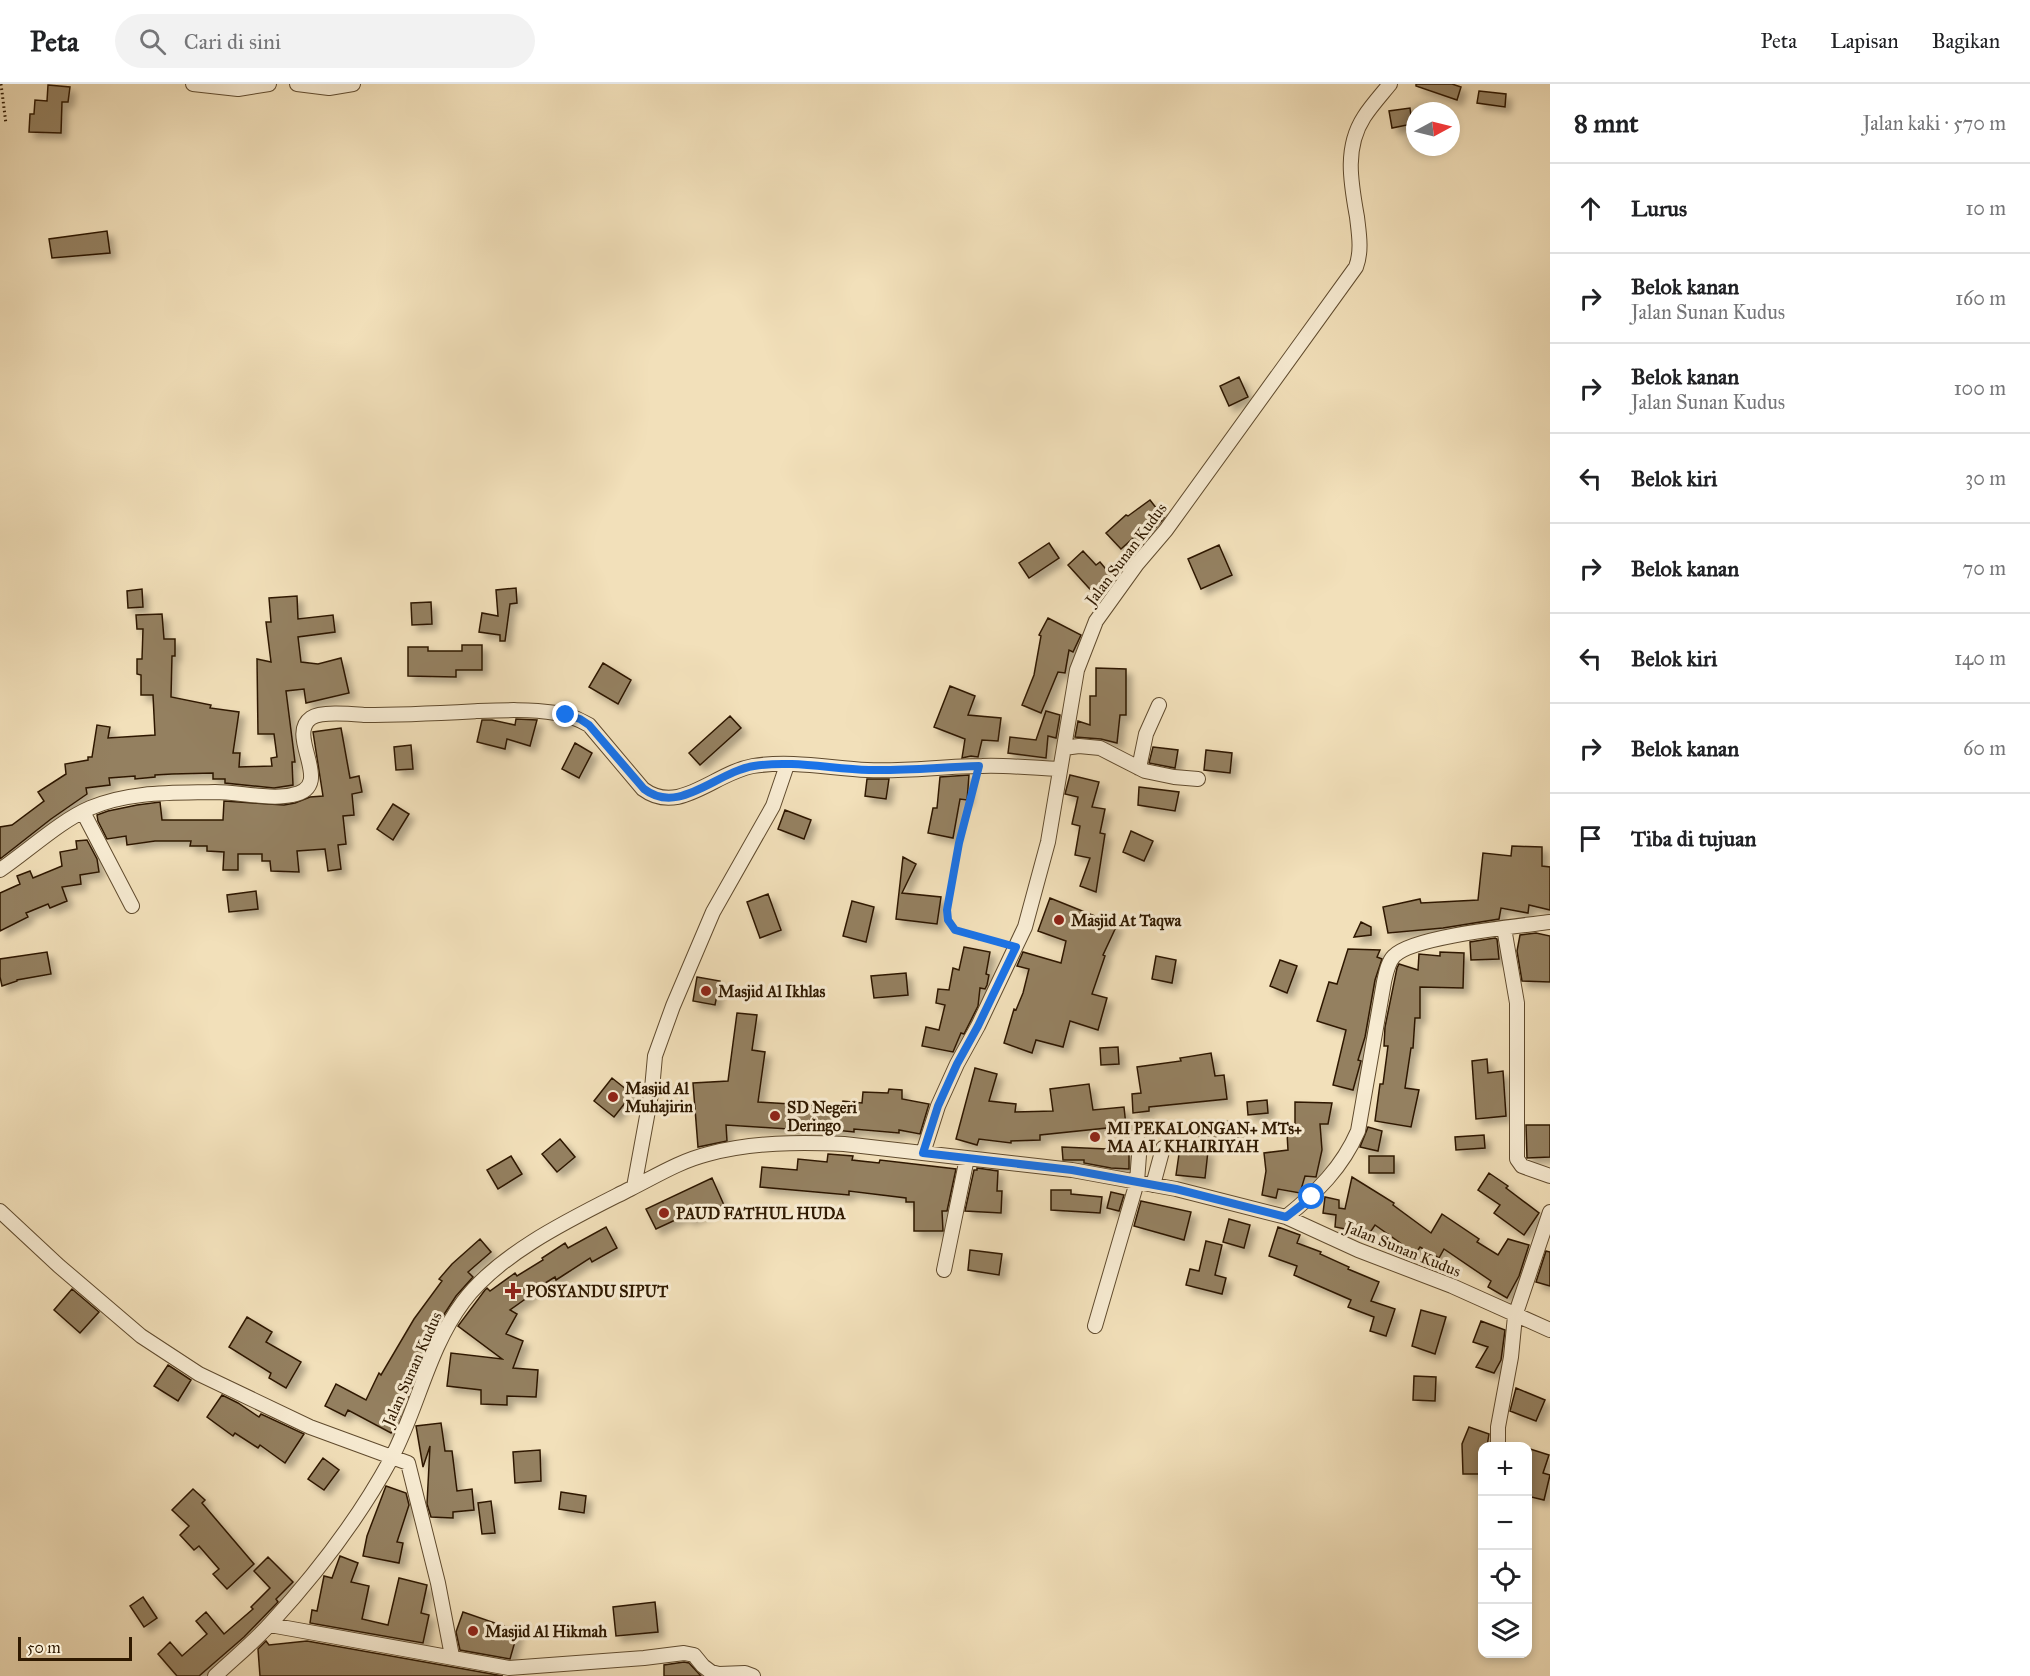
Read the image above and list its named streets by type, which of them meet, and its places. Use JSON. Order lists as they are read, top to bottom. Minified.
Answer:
{"streets":{"street":["Jalan Sunan Kudus"]},"places":{"other":["Masjid At Taqwa","Masjid Al Ikhlas","Masjid Al Muhajirin","SD Negeri Deringo","MI PEKALONGAN+ MTs+ MA AL KHAIRIYAH","PAUD FATHUL HUDA","Masjid Al Hikmah"],"health":["POSYANDU SIPUT"]},"scale_bar":"50 m","north":"right","page":{"header":"Peta","search":"Cari di sini","nav":["Peta","Lapisan","Bagikan"],"heading":["8 mnt","Jalan kaki · 570 m"],"list":[["Lurus","10 m"],["Belok kanan","Jalan Sunan Kudus","160 m"],["Belok kanan","Jalan Sunan Kudus","100 m"],["Belok kiri","30 m"],["Belok kanan","70 m"],["Belok kiri","140 m"],["Belok kanan","60 m"],"Tiba di tujuan"],"map_buttons":["+","−"],"scale":"50 m"}}
